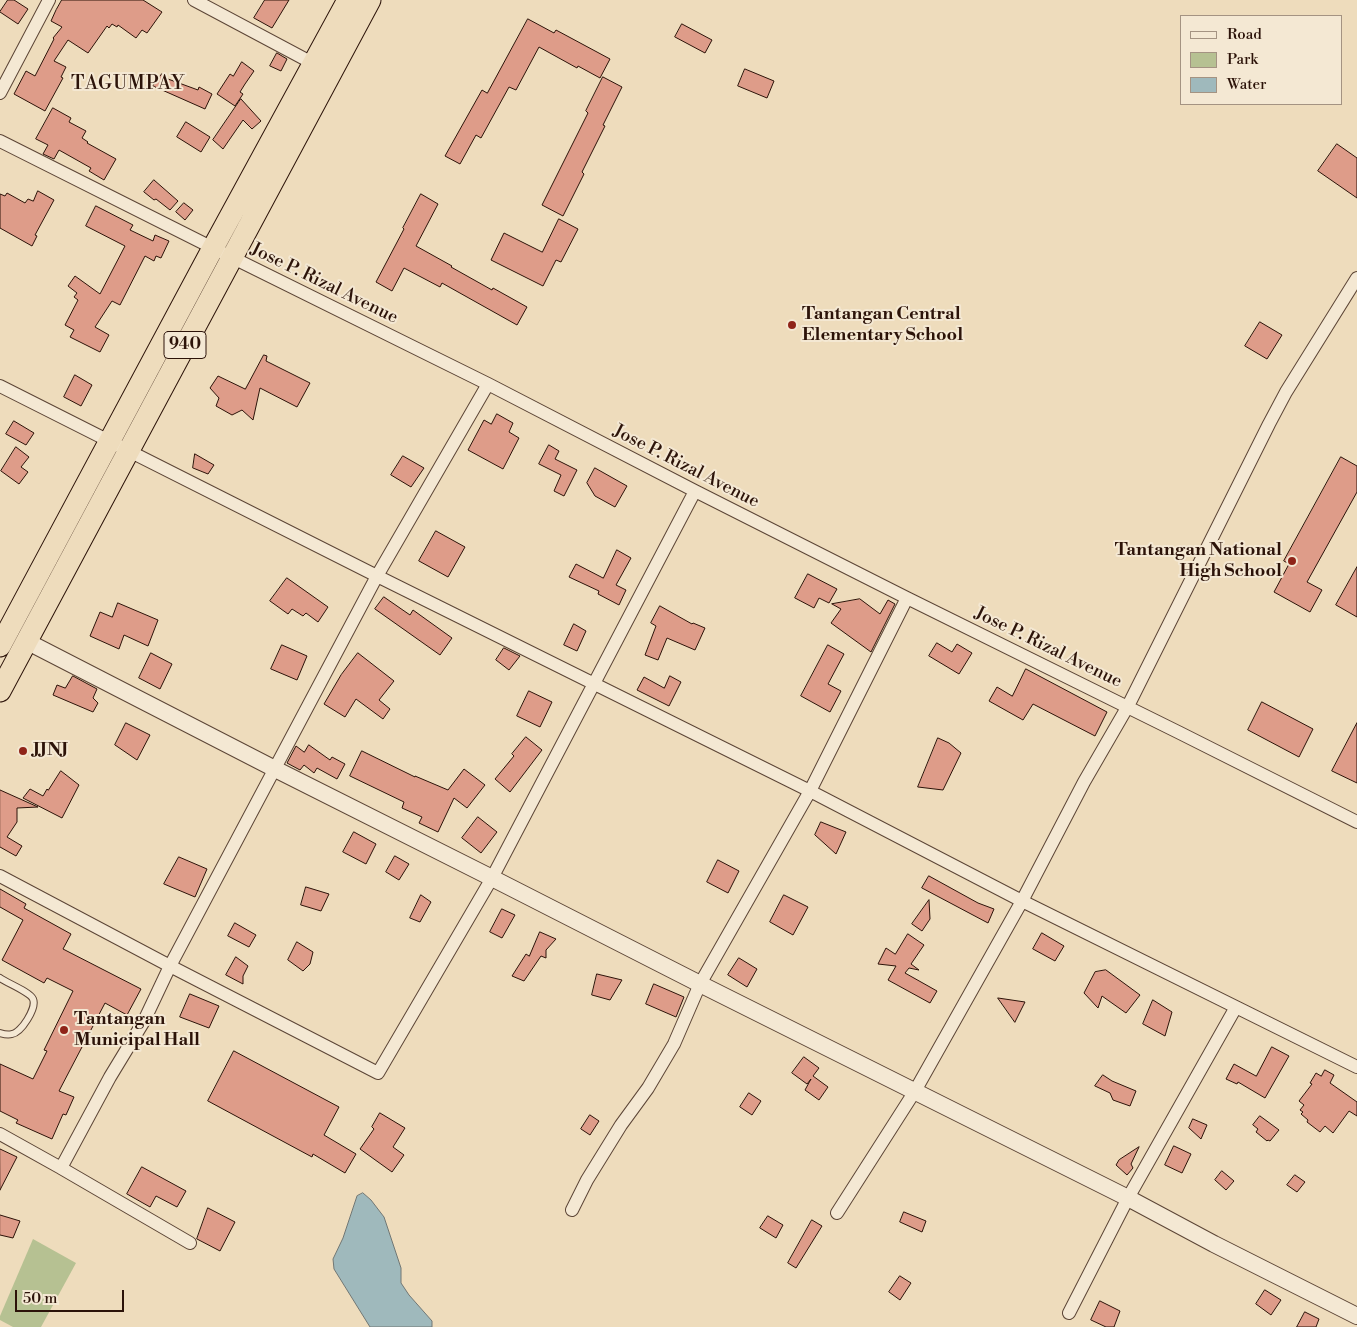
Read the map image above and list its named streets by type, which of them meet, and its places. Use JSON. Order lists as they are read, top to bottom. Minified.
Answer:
{"streets":{"highway":["940"],"street":["Jose P. Rizal Avenue"]},"crossings":[["Jose P. Rizal Avenue","940"]],"districts":["TAGUMPAY"],"places":["Tantangan Central Elementary School","Tantangan National High School","JJNJ","Tantangan Municipal Hall"],"legend":["Road","Park","Water"],"scale_bar":"50 m"}
